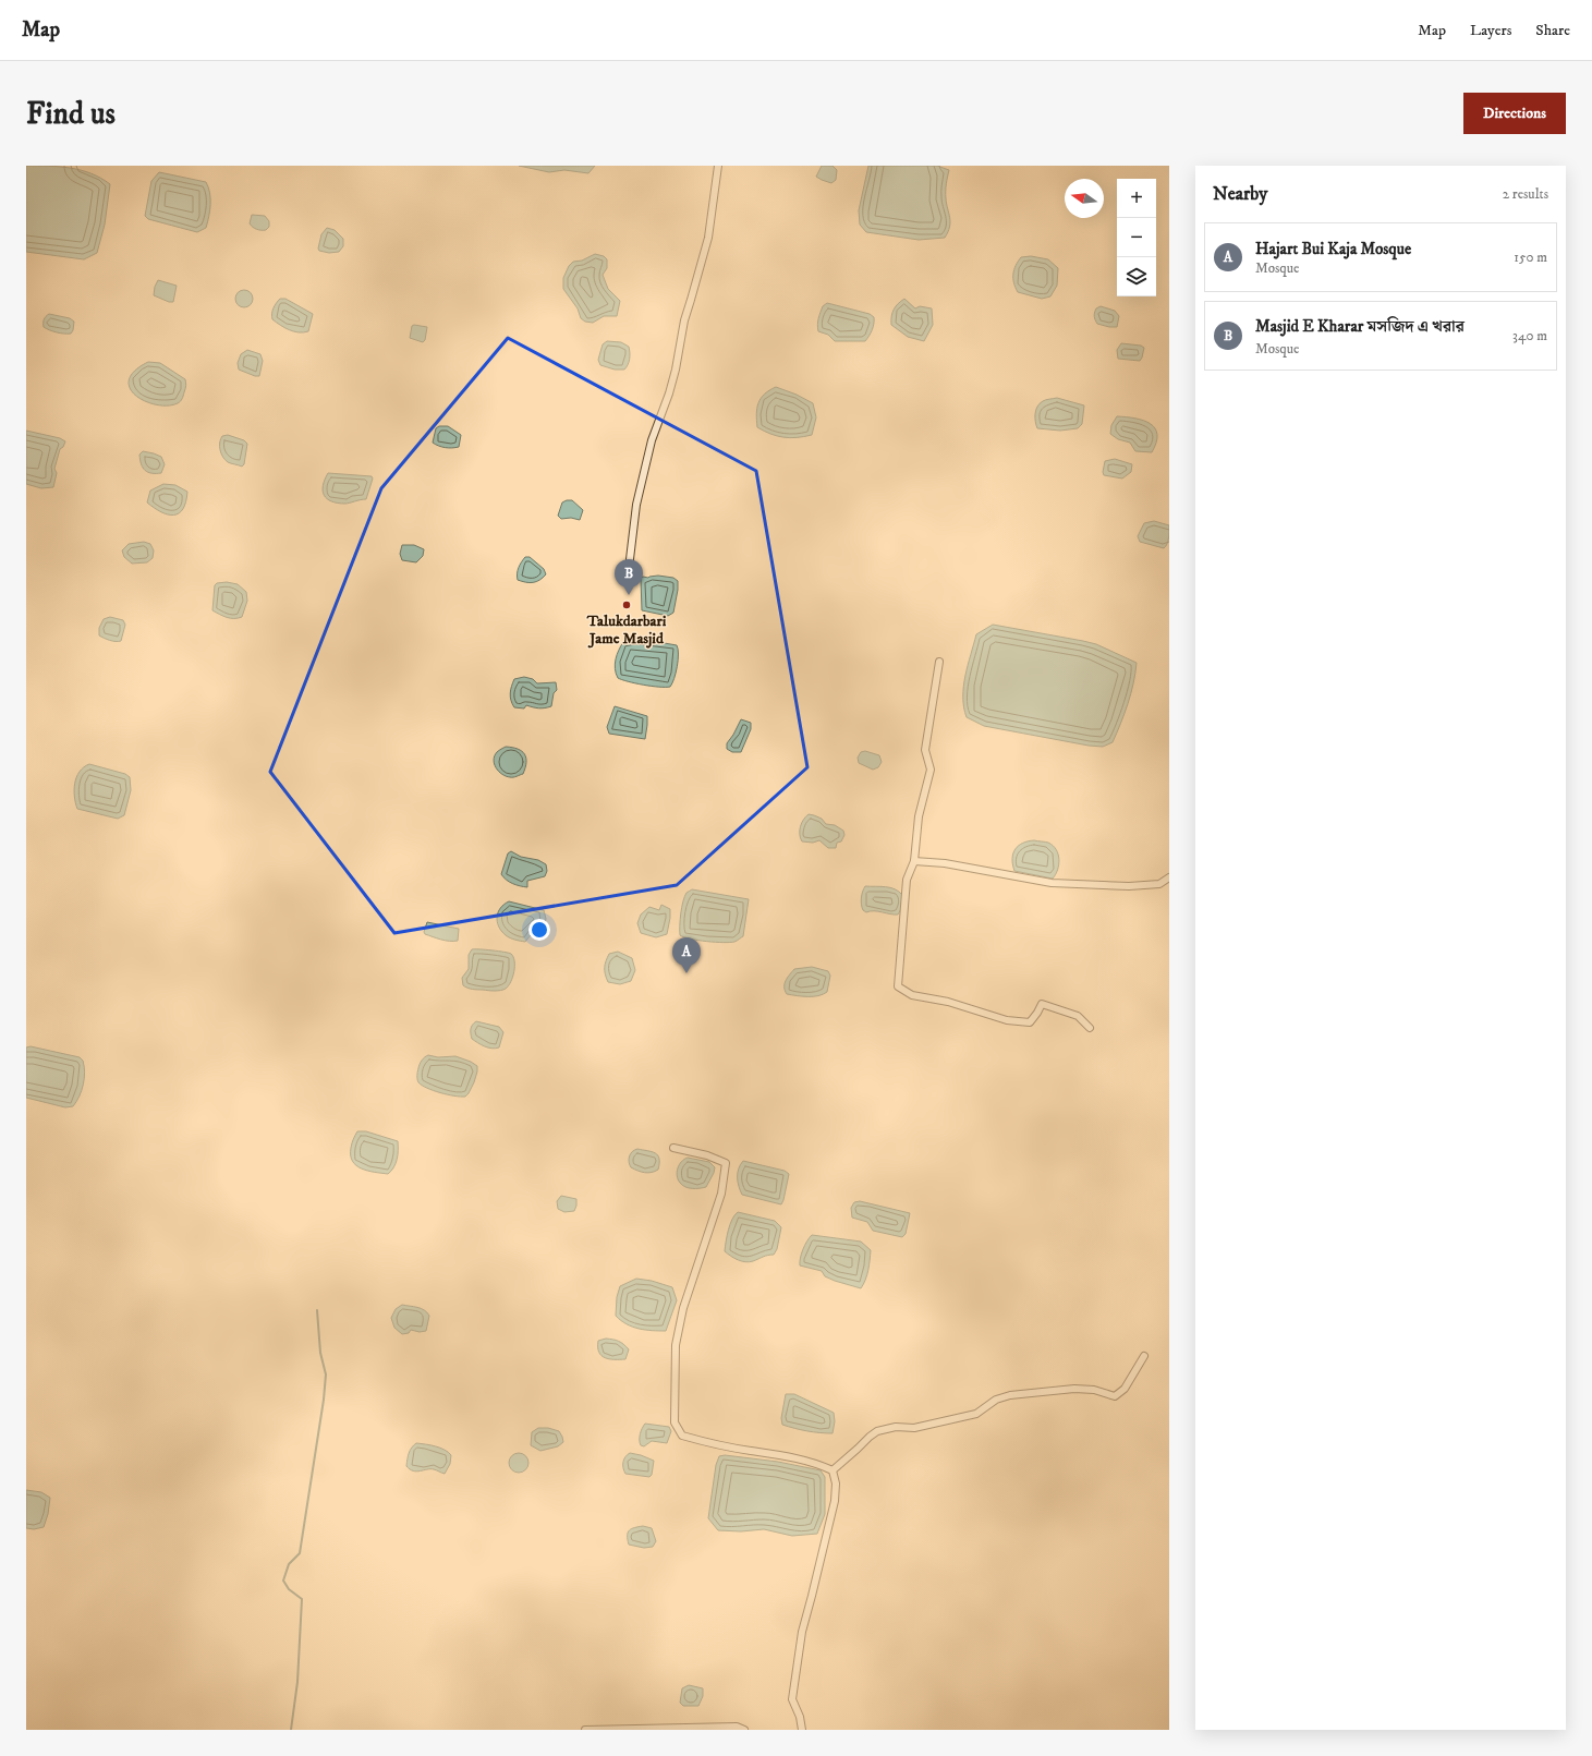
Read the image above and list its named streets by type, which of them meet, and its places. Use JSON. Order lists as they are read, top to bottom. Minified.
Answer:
{"places":["Talukdarbari Jame Masjid"],"north":"left","page":{"header":"Map","nav":["Map","Layers","Share"],"buttons":"Directions","title":"Find us","heading":["Nearby","2 results"],"map_buttons":["+","−"],"list":[{"mark":"A","name":"Hajart Bui Kaja Mosque","note":"Mosque","value":"150 m"},{"mark":"B","name":"Masjid E Kharar মসজিদ এ খরার","note":"Mosque","value":"340 m"}],"pins":["B","A"]}}
